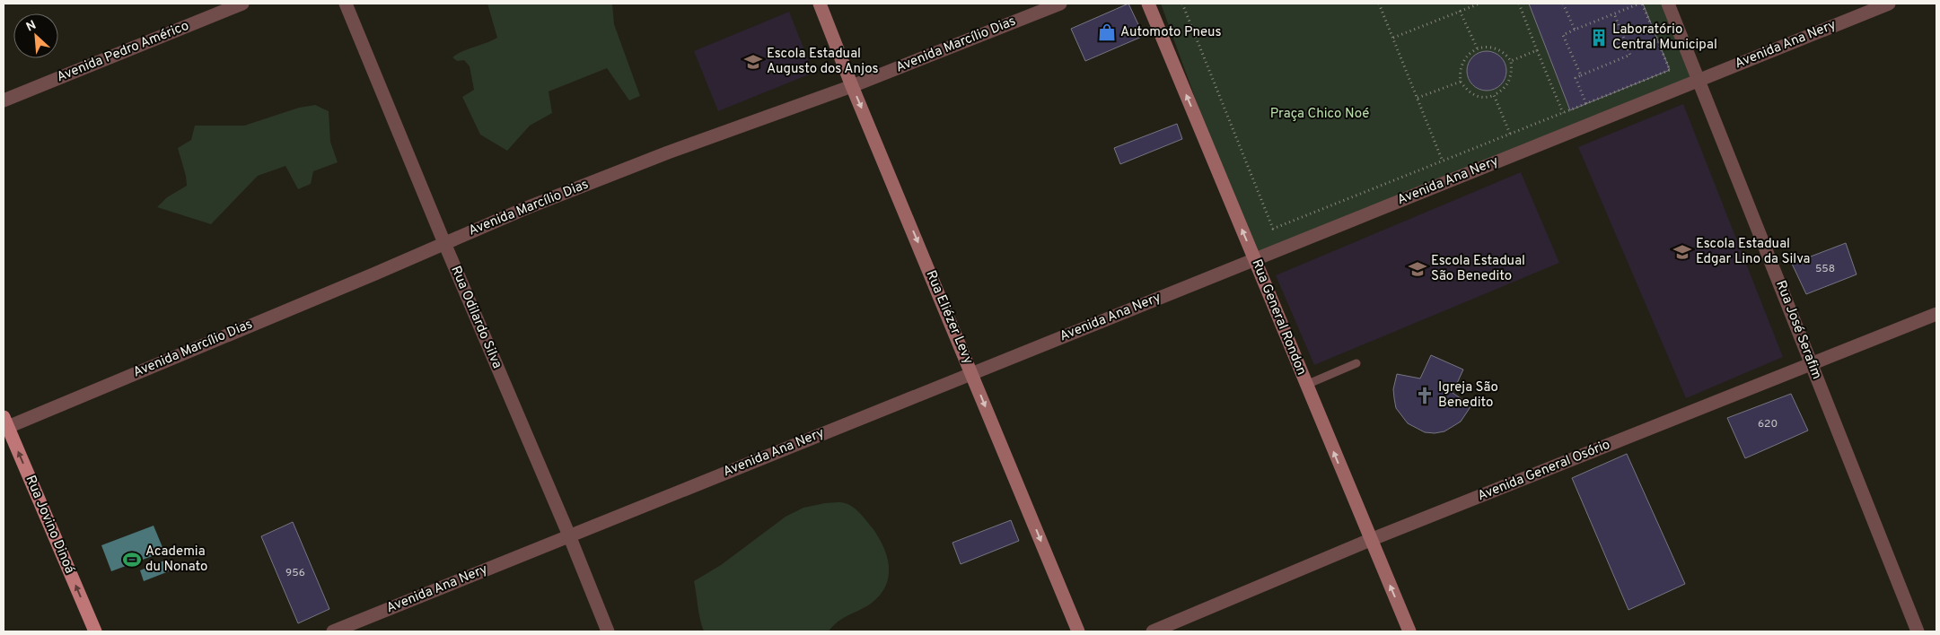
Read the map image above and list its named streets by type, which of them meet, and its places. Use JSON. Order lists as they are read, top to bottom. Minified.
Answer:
{"streets":{"main road":["Rua Eliézer Levy","Rua General Rondon","Rua Jovino Dinoá"],"street":["Avenida Marcílio Dias","Avenida Ana Nery","Avenida Pedro Américo","Rua Odilardo Silva","Rua José Serafim","Avenida General Osório"]},"crossings":[["Avenida Marcílio Dias","Rua Odilardo Silva"],["Avenida Marcílio Dias","Rua Eliézer Levy"],["Avenida Marcílio Dias","Rua Jovino Dinoá"],["Avenida Ana Nery","Rua Odilardo Silva"],["Avenida Ana Nery","Rua Eliézer Levy"],["Avenida Ana Nery","Rua General Rondon"],["Avenida Ana Nery","Rua José Serafim"],["Rua General Rondon","Avenida General Osório"],["Rua José Serafim","Avenida General Osório"]],"one_way":["Rua Eliézer Levy","Rua General Rondon","Rua Jovino Dinoá"],"parks":["Praça Chico Noé"],"places":{"shop":["Automoto Pneus"],"building":["Laboratório Central Municipal"],"school or university":["Escola Estadual Augusto dos Anjos","Escola Estadual Edgar Lino da Silva","Escola Estadual São Benedito"],"church":["Igreja São Benedito"],"sports":["Academia du Nonato"]},"house_numbers":["558","620","956"],"north":"top left"}
